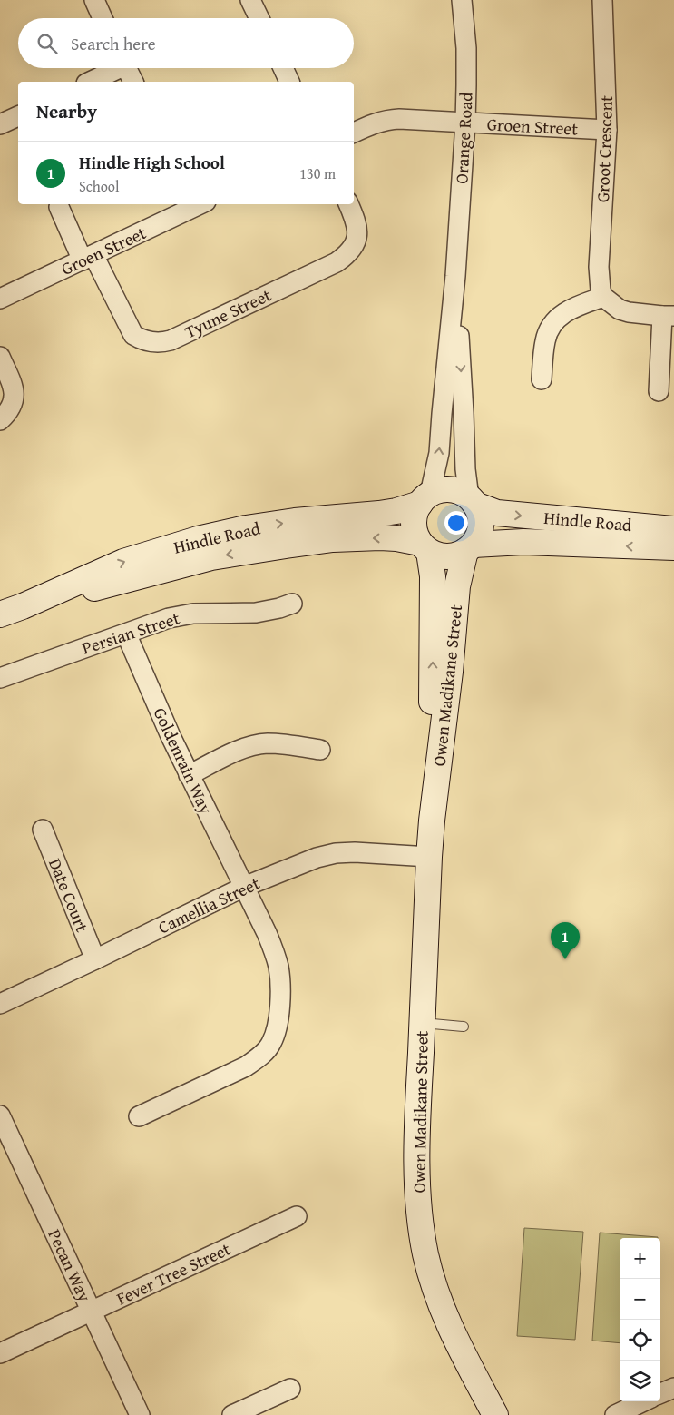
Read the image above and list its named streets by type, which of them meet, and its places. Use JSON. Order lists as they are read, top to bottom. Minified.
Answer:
{"streets":{"main road":["Hindle Road","Owen Madikane Street"],"street":["Groen Street","Orange Road","Groot Crescent","Tyune Street","Persian Street","Goldenrain Way","Date Court","Camellia Street","Pecan Way","Fever Tree Street"]},"crossings":[["Groen Street","Orange Road"],["Groen Street","Groot Crescent"],["Groen Street","Tyune Street"],["Orange Road","Hindle Road"],["Orange Road","Owen Madikane Street"],["Hindle Road","Owen Madikane Street"],["Persian Street","Goldenrain Way"],["Owen Madikane Street","Camellia Street"],["Goldenrain Way","Camellia Street"],["Date Court","Camellia Street"],["Pecan Way","Fever Tree Street"]],"page":{"search":"Search here","heading":"Nearby","list":[{"mark":"1","name":"Hindle High School","note":"School","value":"130 m"}],"pins":"1","map_buttons":["+","−"]}}
